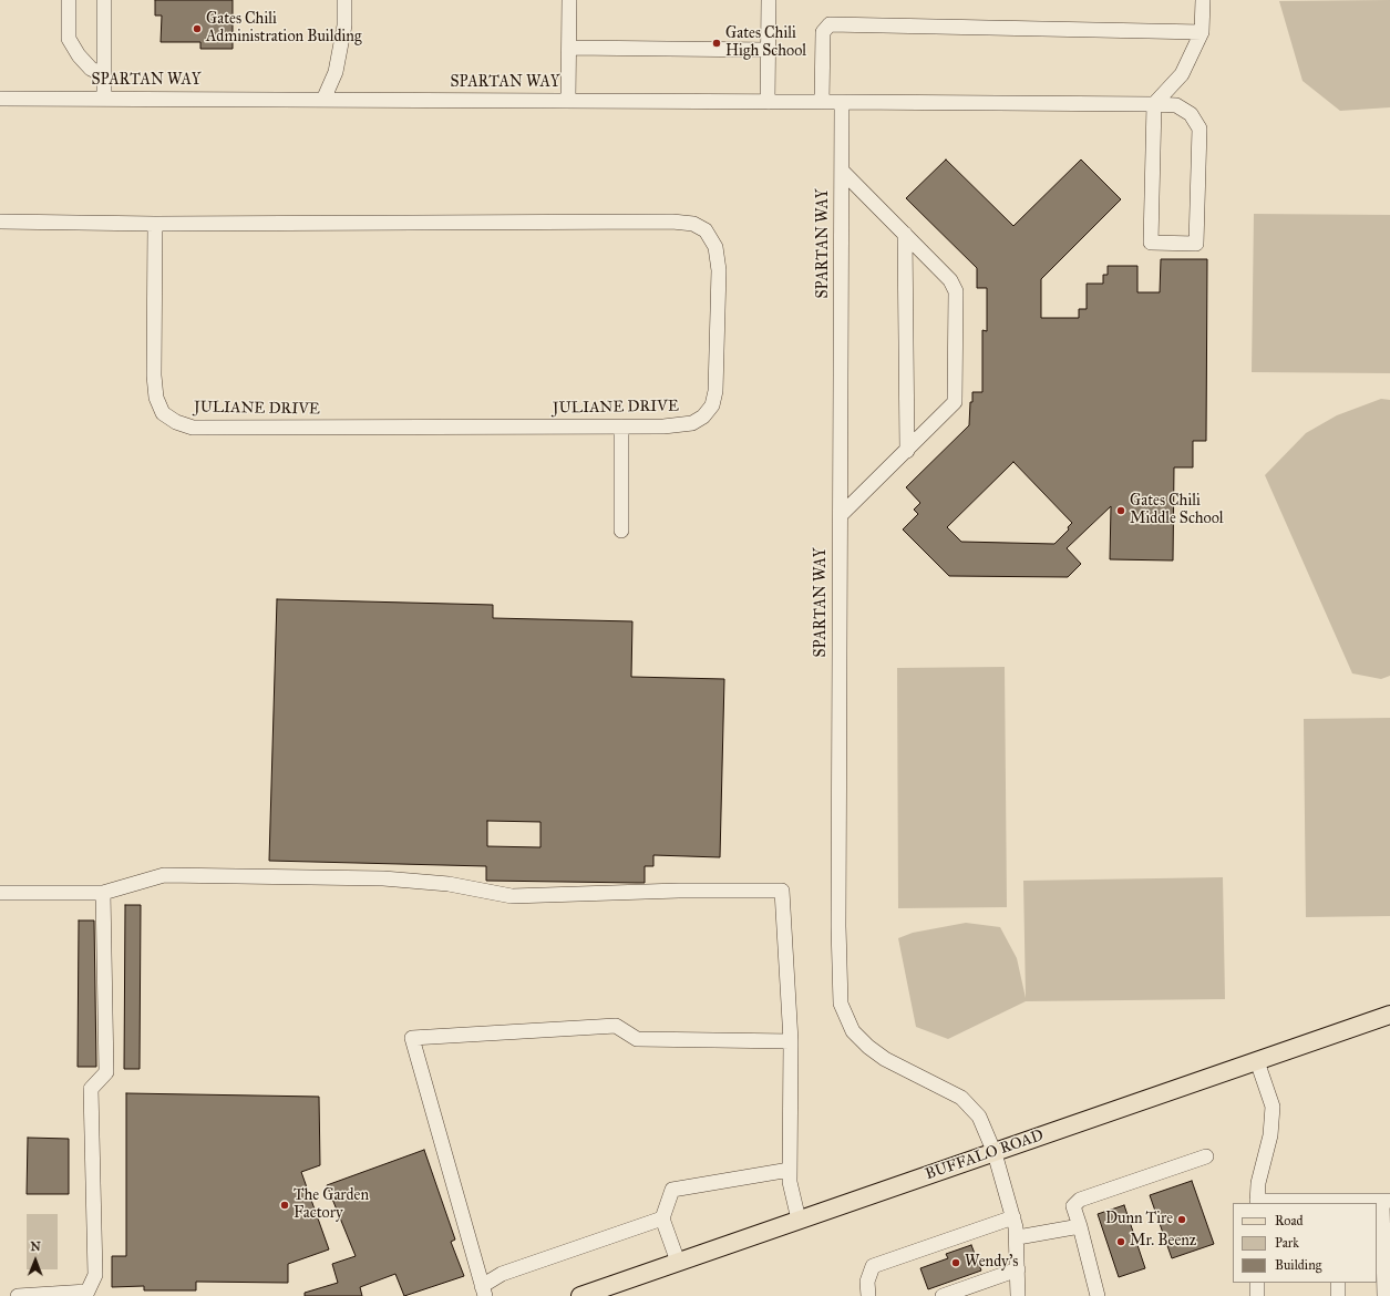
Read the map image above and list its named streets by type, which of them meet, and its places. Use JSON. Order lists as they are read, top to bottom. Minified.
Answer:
{"streets":{"main road":["BUFFALO ROAD"],"street":["SPARTAN WAY","JULIANE DRIVE"]},"crossings":[["SPARTAN WAY","BUFFALO ROAD"]],"places":["Gates Chili Administration Building","Gates Chili High School","Gates Chili Middle School","The Garden Factory","Dunn Tire","Mr. Beenz","Wendy's"],"legend":["Road","Park","Building"],"north":"top"}
